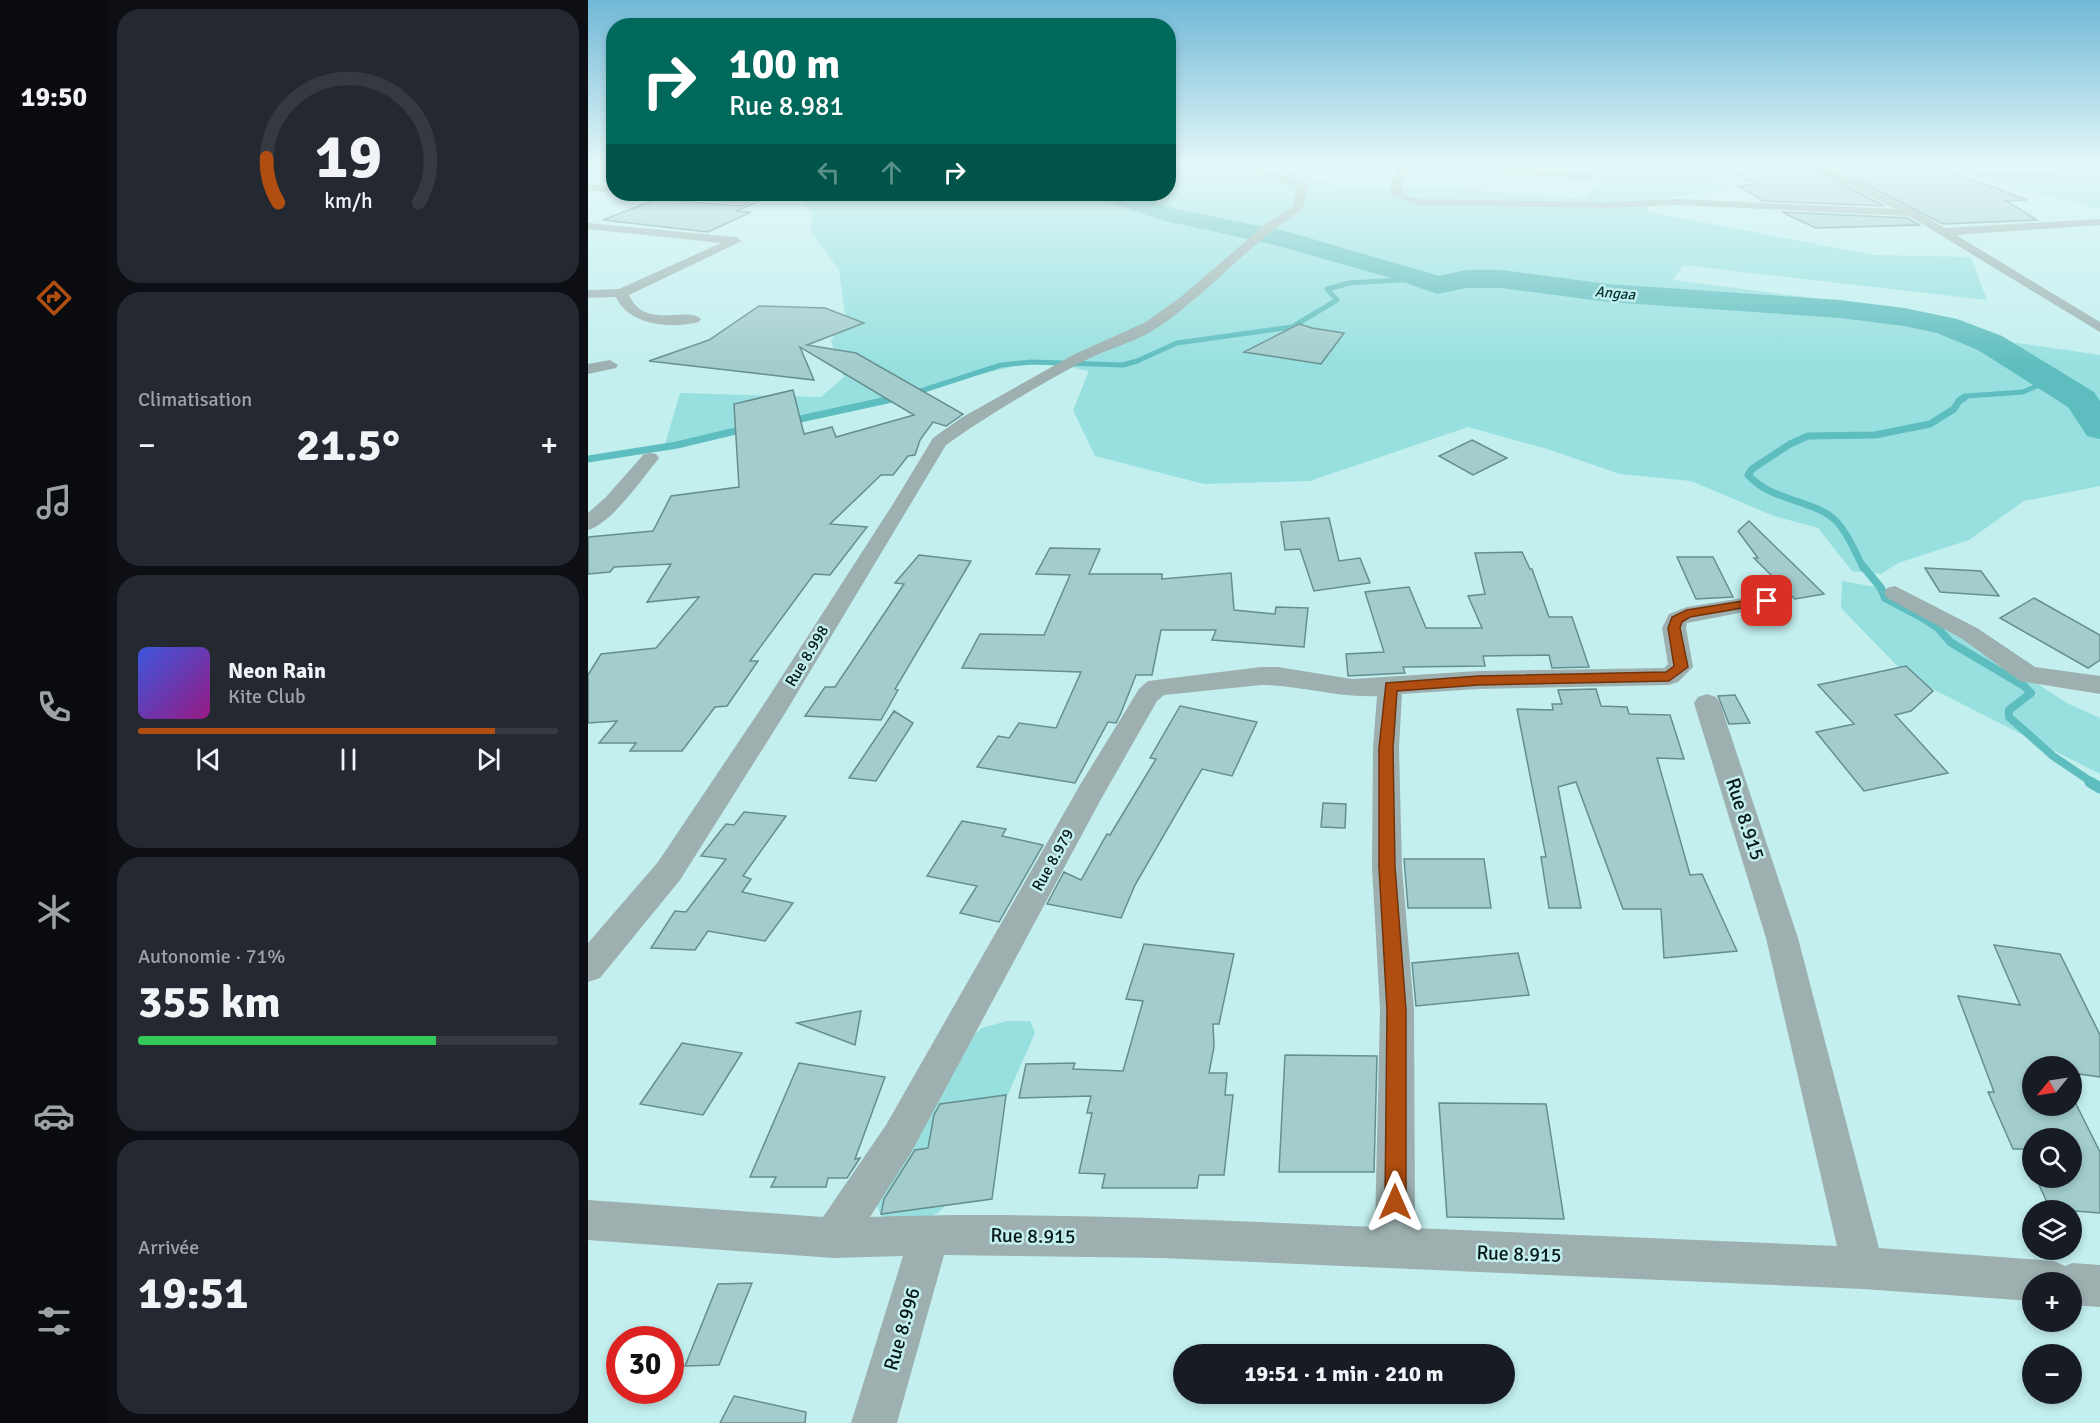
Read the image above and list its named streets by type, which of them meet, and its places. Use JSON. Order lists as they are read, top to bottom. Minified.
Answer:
{"streets":{"street":["Rue 8.998","Rue 8.915","Rue 8.979","Rue 8.996"]},"crossings":[["Rue 8.915","Rue 8.979"],["Rue 8.915","Rue 8.996"]],"water":["Angaa"],"north":"bottom left","page":{"tabs":"19:50","turn":["100 m","Rue 8.981"],"tile":["Climatisation",["Autonomie · 71%","355 km"],["Arrivée","19:51"]],"heat":["−","21.5°","+"],"song":["Neon Rain","Kite Club"],"map_buttons":["+","−"],"limit":"30","trip":"19:51 · 1 min · 210 m","gauge":["19","km/h"]}}
